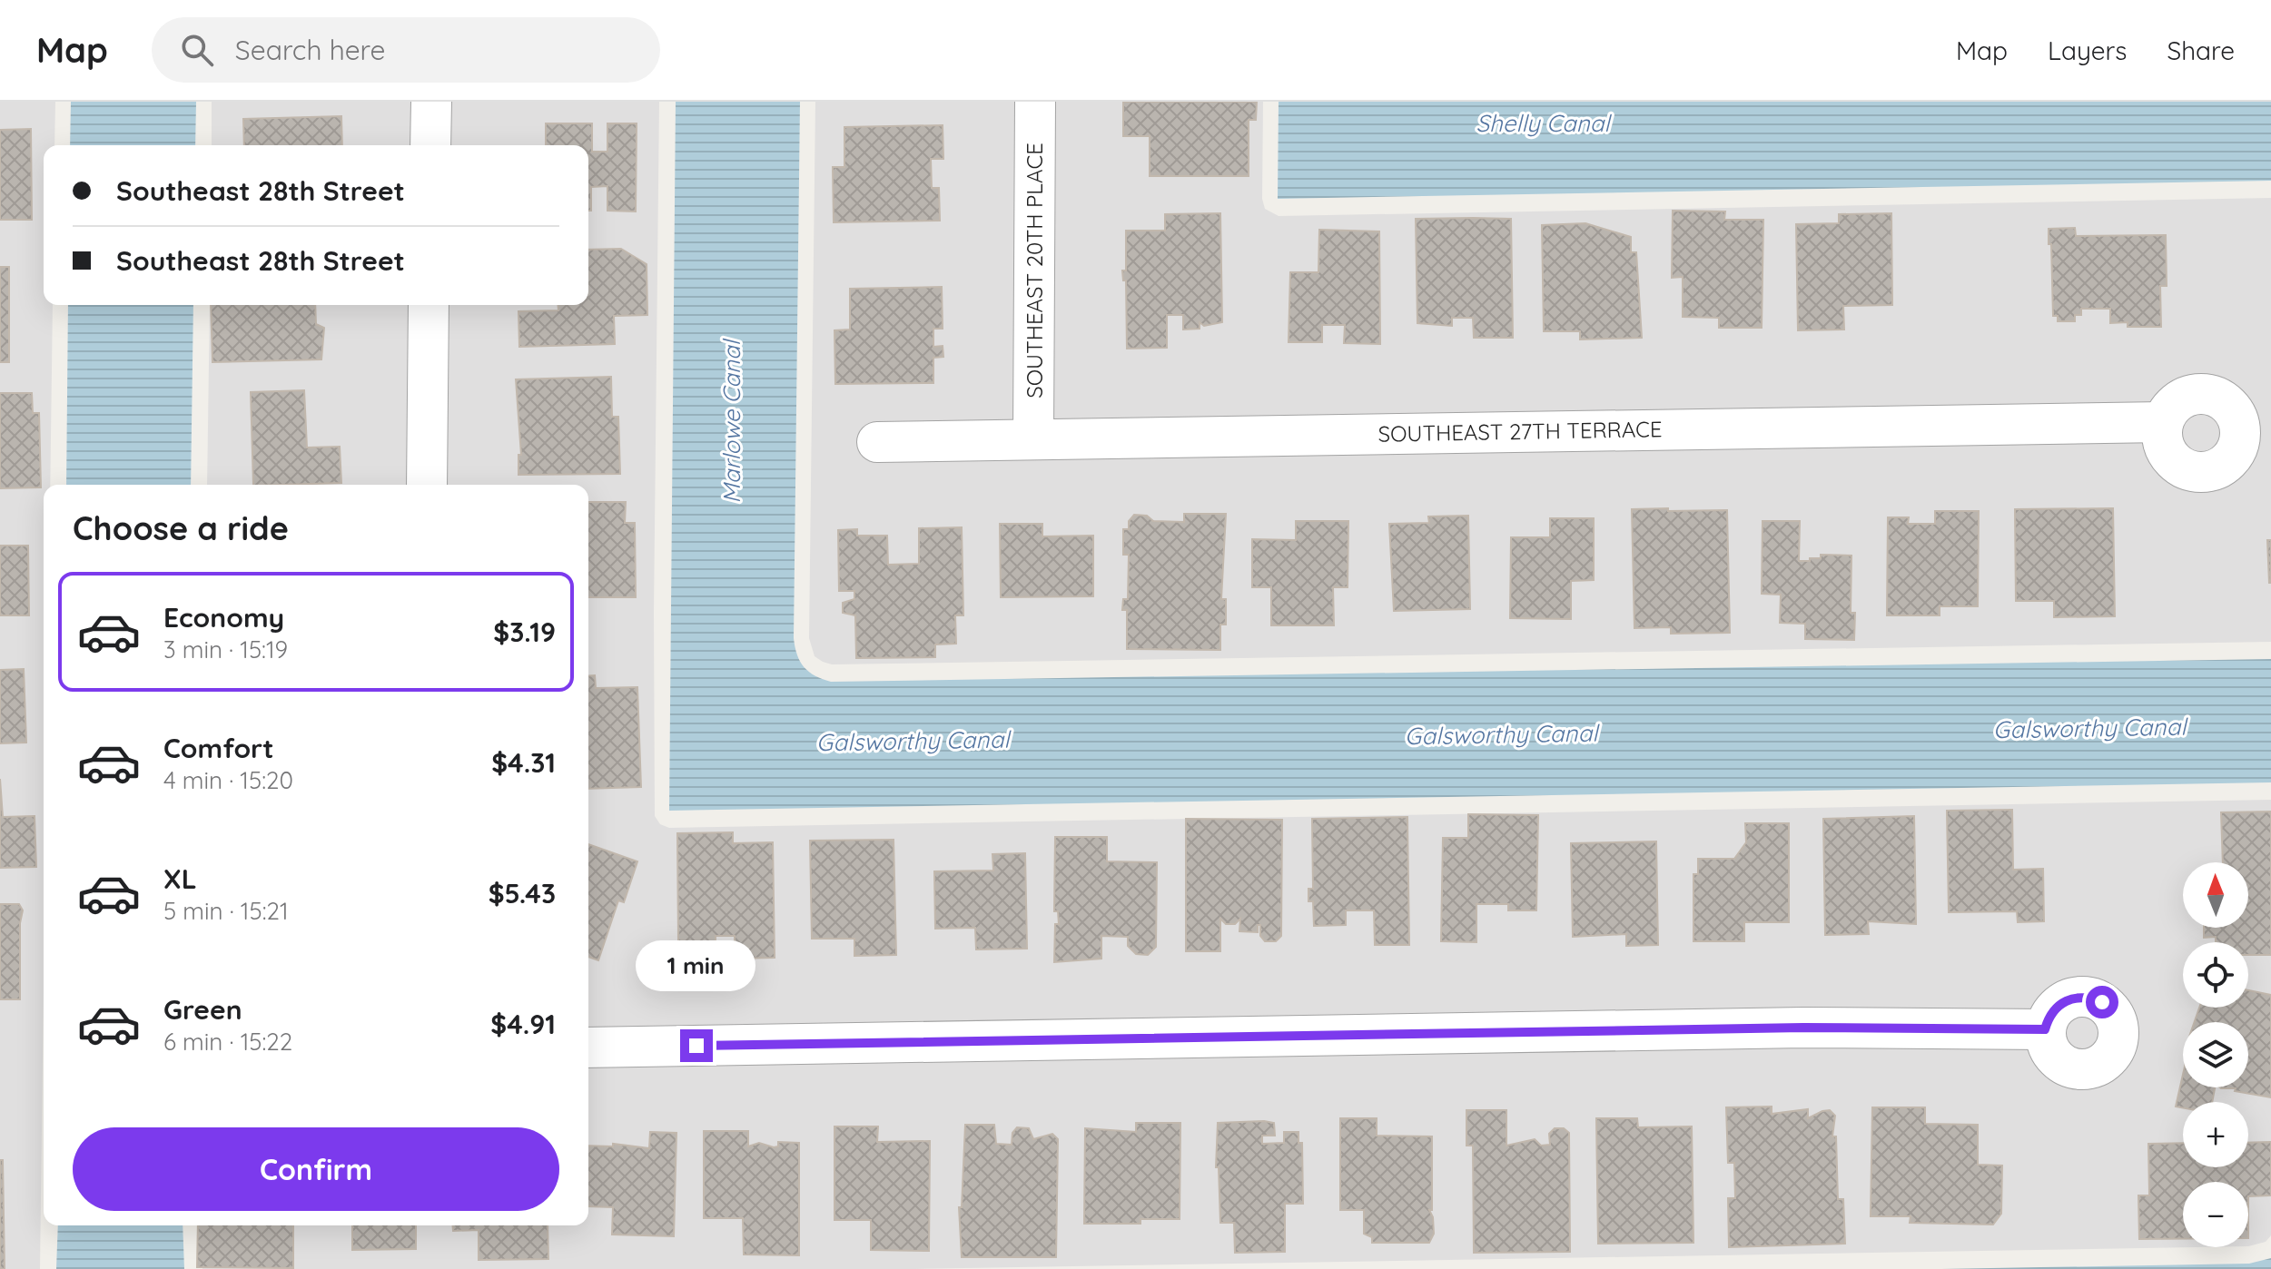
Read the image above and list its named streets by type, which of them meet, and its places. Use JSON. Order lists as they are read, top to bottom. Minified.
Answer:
{"streets":{"street":["SOUTHEAST 20TH PLACE","SOUTHEAST 27TH TERRACE"]},"crossings":[["SOUTHEAST 20TH PLACE","SOUTHEAST 27TH TERRACE"]],"water":["Shelly Canal","Marlowe Canal","Galsworthy Canal"],"north":"top","page":{"header":"Map","search":"Search here","nav":["Map","Layers","Share"],"banner":["Southeast 28th Street","Southeast 28th Street"],"heading":"Choose a ride","list":[{"name":"Economy","note":"3 min · 15:19","value":"$3.19"},{"name":"Comfort","note":"4 min · 15:20","value":"$4.31"},{"name":"XL","note":"5 min · 15:21","value":"$5.43"},{"name":"Green","note":"6 min · 15:22","value":"$4.91"}],"map_buttons":["+","−"],"bubble":"1 min","buttons":"Confirm"}}
